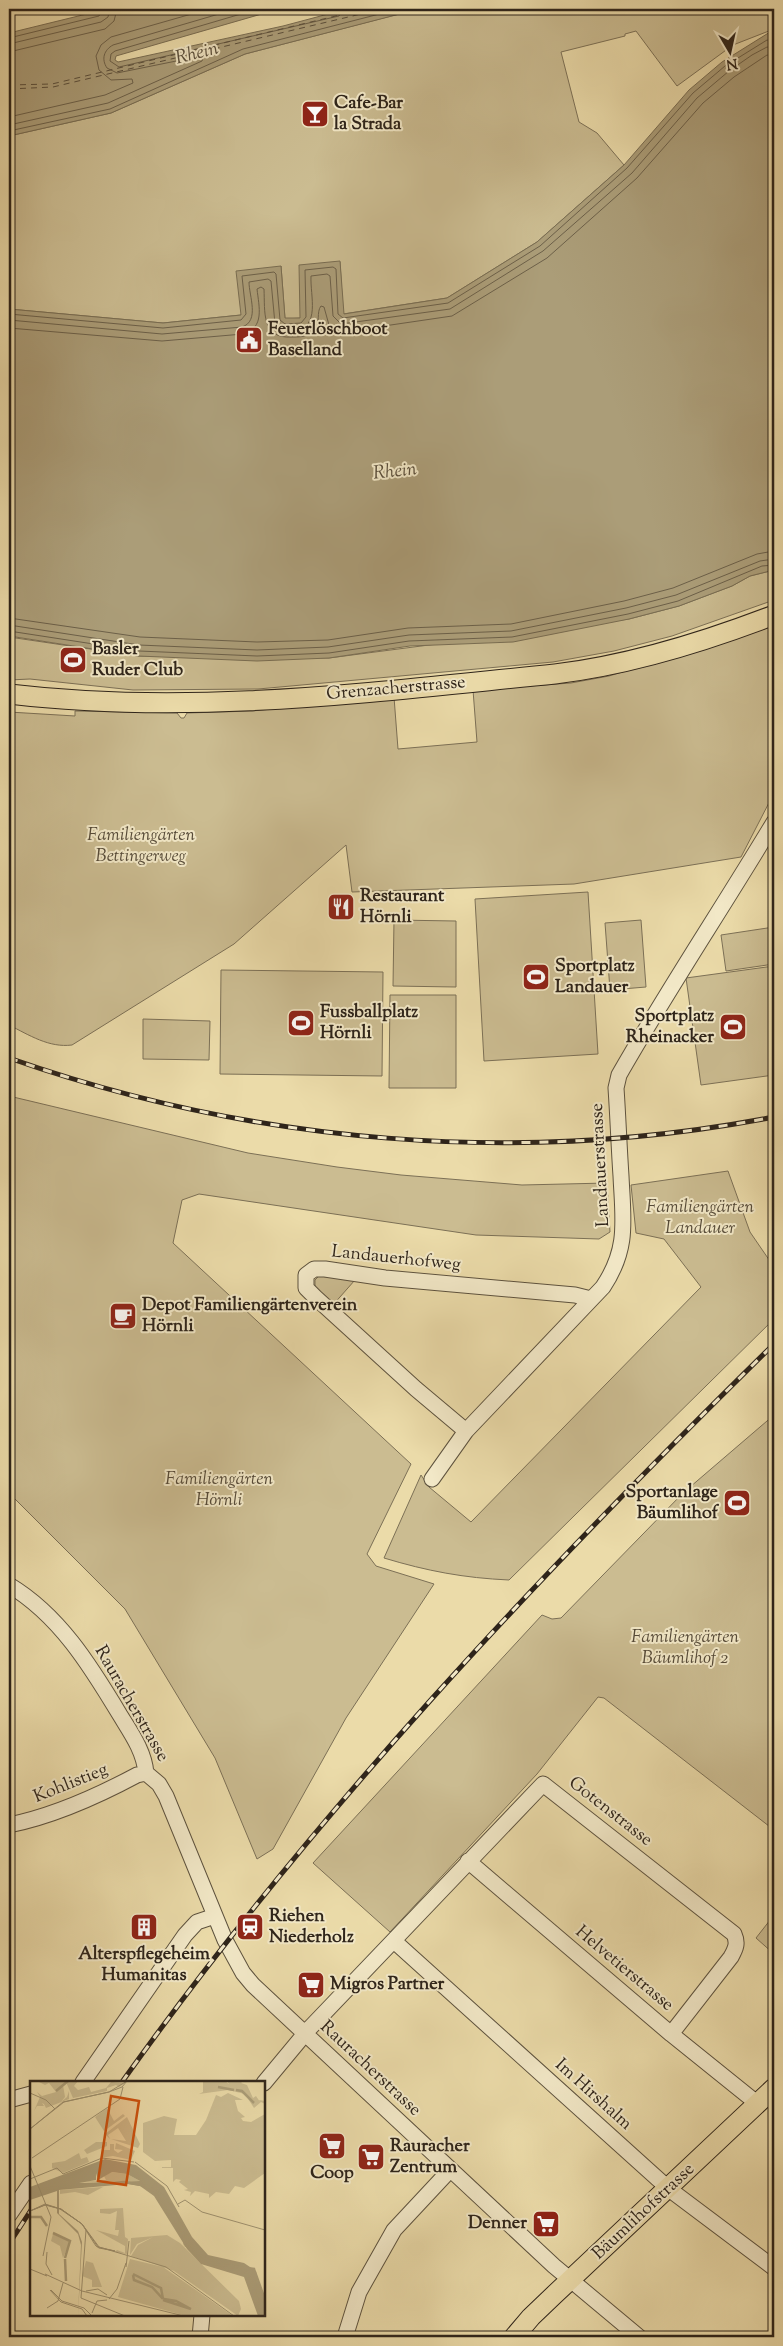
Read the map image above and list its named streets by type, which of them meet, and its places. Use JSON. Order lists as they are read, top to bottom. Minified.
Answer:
{"streets":{"main road":["Grenzacherstrasse","Bäumlihofstrasse"],"street":["Landauerstrasse","Landauerhofweg","Rauracherstrasse","Kohlistieg","Gotenstrasse","Helvetierstrasse","Im Hirshalm"]},"crossings":[["Landauerstrasse","Landauerhofweg"],["Rauracherstrasse","Kohlistieg"],["Rauracherstrasse","Gotenstrasse"],["Rauracherstrasse","Bäumlihofstrasse"],["Gotenstrasse","Helvetierstrasse"],["Gotenstrasse","Im Hirshalm"],["Helvetierstrasse","Bäumlihofstrasse"],["Im Hirshalm","Bäumlihofstrasse"]],"water":["Rhein"],"parks":["Familiengärten Bettingerweg","Familiengärten Landauer","Familiengärten Hörnli","Familiengärten Bäumlihof 2"],"places":{"bar":["Cafe-Bar la Strada"],"public building":["Feuerlöschboot Baselland"],"sports":["Basler Ruder Club","Sportplatz Landauer","Fussballplatz Hörnli","Sportplatz Rheinacker","Sportanlage Bäumlihof"],"restaurant":["Restaurant Hörnli"],"cafe":["Depot Familiengärtenverein Hörnli"],"building":["Alterspflegeheim Humanitas"],"station":["Riehen Niederholz"],"supermarket":["Migros Partner","Coop","Rauracher Zentrum","Denner"]},"north":"bottom"}
